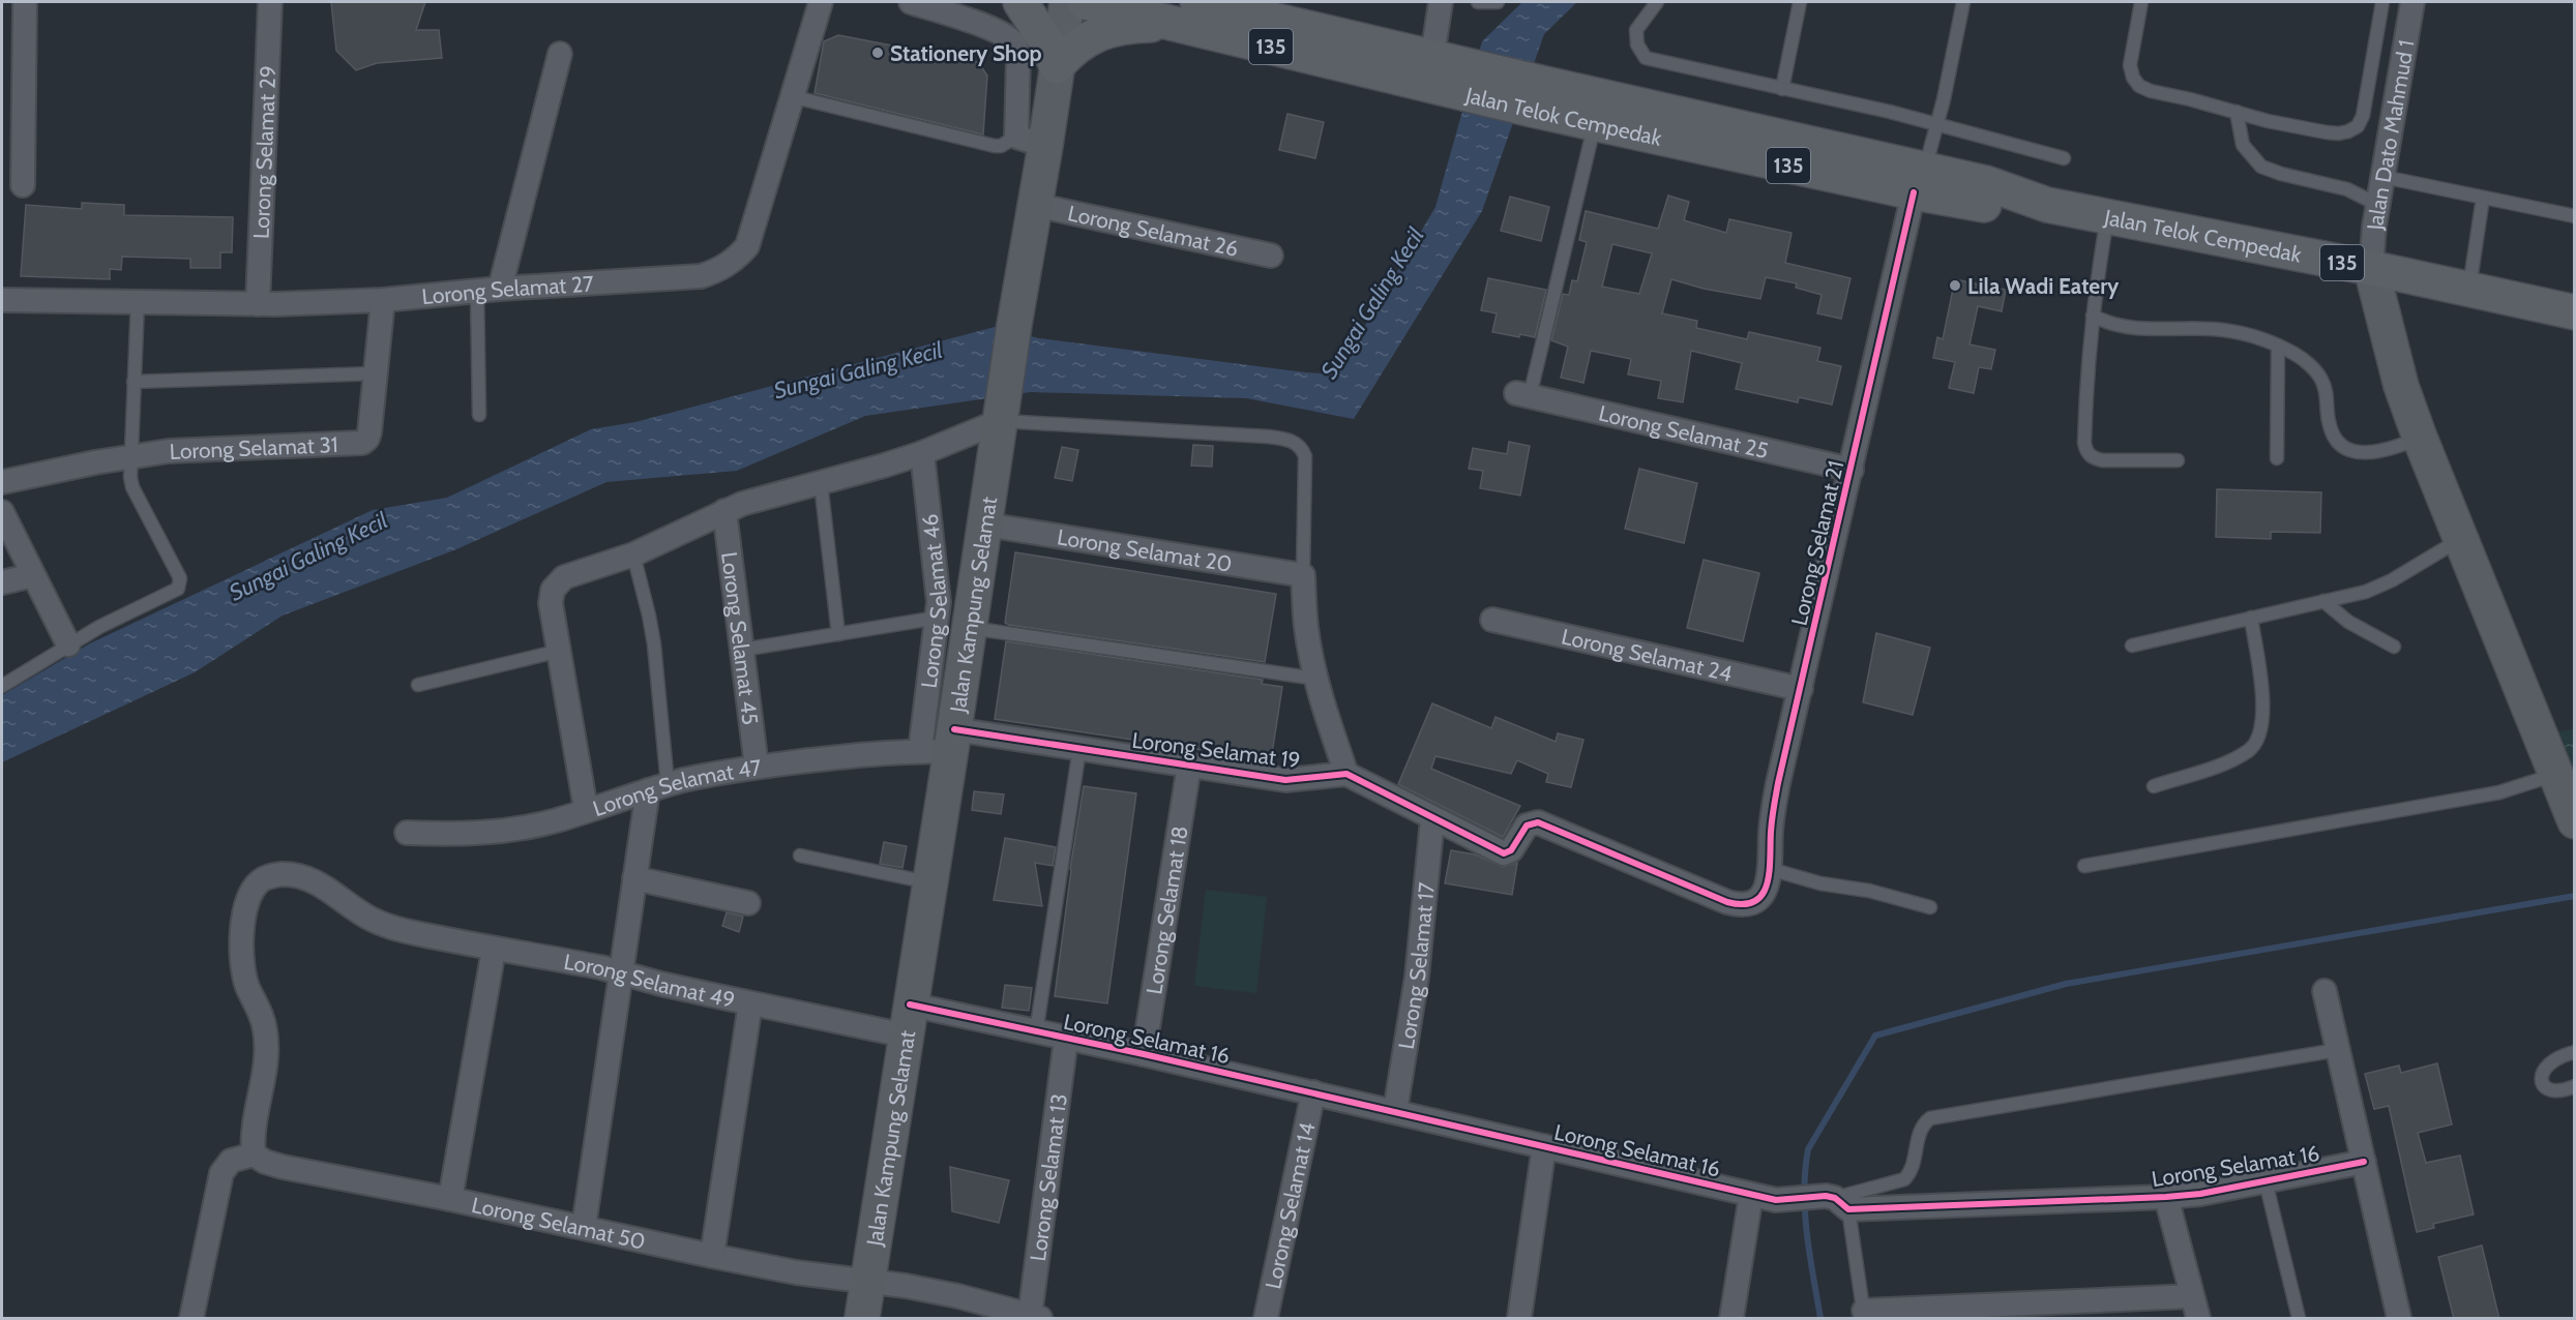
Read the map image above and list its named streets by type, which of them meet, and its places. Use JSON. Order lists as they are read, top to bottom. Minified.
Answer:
{"streets":{"main road":["135","Jalan Telok Cempedak"],"street":["Jalan Dato Mahmud 1","Lorong Selamat 29","Lorong Selamat 26","Lorong Selamat 27","Lorong Selamat 25","Lorong Selamat 31","Lorong Selamat 21","Lorong Selamat 20","Lorong Selamat 46","Jalan Kampung Selamat","Lorong Selamat 45","Lorong Selamat 24","Lorong Selamat 19","Lorong Selamat 47","Lorong Selamat 18","Lorong Selamat 17","Lorong Selamat 49","Lorong Selamat 16","Lorong Selamat 13","Lorong Selamat 14","Lorong Selamat 50"]},"crossings":[["Jalan Telok Cempedak","Jalan Dato Mahmud 1"],["Jalan Telok Cempedak","Lorong Selamat 21"],["Lorong Selamat 29","Lorong Selamat 27"],["Lorong Selamat 26","Jalan Kampung Selamat"],["Lorong Selamat 27","Lorong Selamat 31"],["Lorong Selamat 25","Lorong Selamat 21"],["Lorong Selamat 21","Lorong Selamat 24"],["Lorong Selamat 21","Lorong Selamat 17"],["Lorong Selamat 20","Jalan Kampung Selamat"],["Lorong Selamat 46","Jalan Kampung Selamat"],["Lorong Selamat 46","Lorong Selamat 19"],["Lorong Selamat 46","Lorong Selamat 47"],["Jalan Kampung Selamat","Lorong Selamat 19"],["Jalan Kampung Selamat","Lorong Selamat 47"],["Jalan Kampung Selamat","Lorong Selamat 49"],["Jalan Kampung Selamat","Lorong Selamat 16"],["Jalan Kampung Selamat","Lorong Selamat 50"],["Lorong Selamat 45","Lorong Selamat 47"],["Lorong Selamat 19","Lorong Selamat 47"],["Lorong Selamat 19","Lorong Selamat 18"],["Lorong Selamat 18","Lorong Selamat 16"],["Lorong Selamat 17","Lorong Selamat 16"],["Lorong Selamat 49","Lorong Selamat 16"],["Lorong Selamat 49","Lorong Selamat 50"],["Lorong Selamat 16","Lorong Selamat 13"],["Lorong Selamat 16","Lorong Selamat 14"],["Lorong Selamat 13","Lorong Selamat 50"]],"water":["Sungai Galing Kecil"],"places":["Stationery Shop","Lila Wadi Eatery"]}
